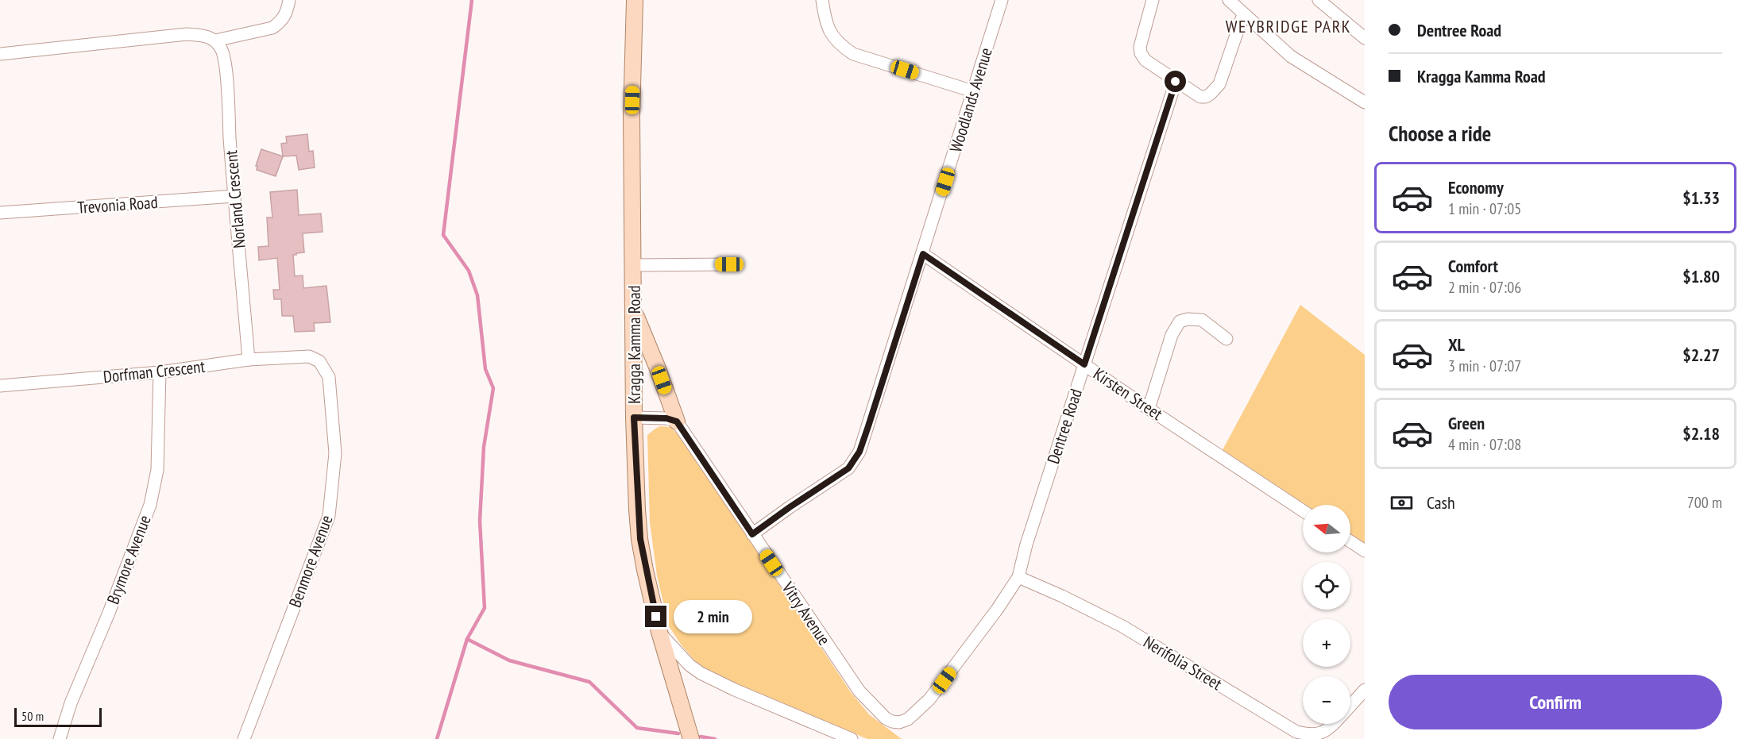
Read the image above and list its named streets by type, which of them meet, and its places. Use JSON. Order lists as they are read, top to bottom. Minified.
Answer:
{"streets":{"main road":["Kragga Kamma Road"],"street":["Woodlands Avenue","Norland Crescent","Trevonia Road","Dorfman Crescent","Kirsten Street","Dentree Road","Brymore Avenue","Benmore Avenue","Vitry Avenue","Nerifolia Street"]},"crossings":[["Woodlands Avenue","Kirsten Street"],["Woodlands Avenue","Vitry Avenue"],["Norland Crescent","Trevonia Road"],["Norland Crescent","Dorfman Crescent"],["Dorfman Crescent","Brymore Avenue"],["Dorfman Crescent","Benmore Avenue"],["Kirsten Street","Dentree Road"],["Dentree Road","Vitry Avenue"],["Dentree Road","Nerifolia Street"]],"districts":["WEYBRIDGE PARK"],"scale_bar":"50 m","north":"left","page":{"banner":["Dentree Road","Kragga Kamma Road"],"heading":"Choose a ride","list":[{"name":"Economy","note":"1 min · 07:05","value":"$1.33"},{"name":"Comfort","note":"2 min · 07:06","value":"$1.80"},{"name":"XL","note":"3 min · 07:07","value":"$2.27"},{"name":"Green","note":"4 min · 07:08","value":"$2.18"}],"pay":["Cash","700 m"],"map_buttons":["+","−"],"bubble":"2 min","buttons":"Confirm","scale":"50 m"}}
